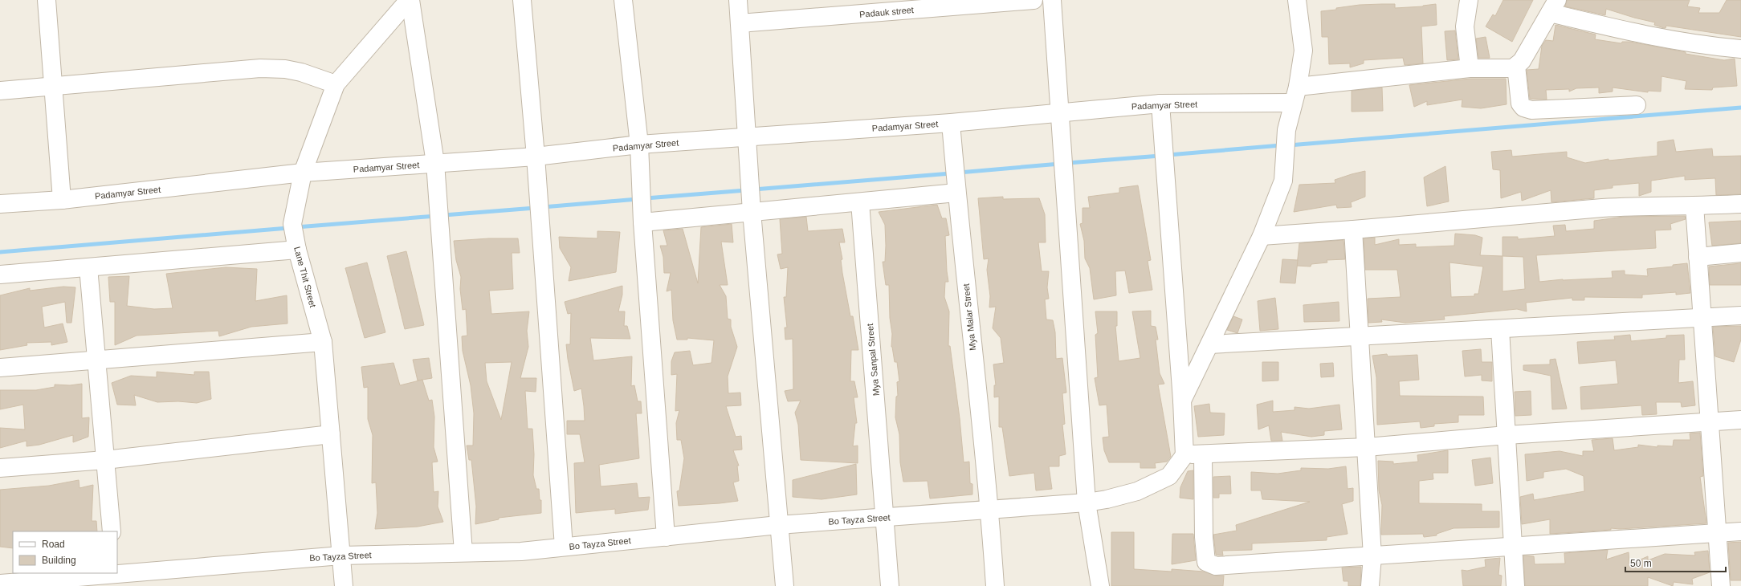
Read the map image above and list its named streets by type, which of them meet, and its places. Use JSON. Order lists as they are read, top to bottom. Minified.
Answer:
{"streets":{"street":["Padauk street","Padamyar Street","Lane Thit Street","Mya Malar Street","Mya Sanpal Street","Bo Tayza Street"]},"crossings":[["Padamyar Street","Lane Thit Street"],["Padamyar Street","Mya Malar Street"],["Lane Thit Street","Bo Tayza Street"],["Mya Malar Street","Bo Tayza Street"],["Mya Sanpal Street","Bo Tayza Street"]],"legend":["Road","Building"],"scale_bar":"50 m"}
